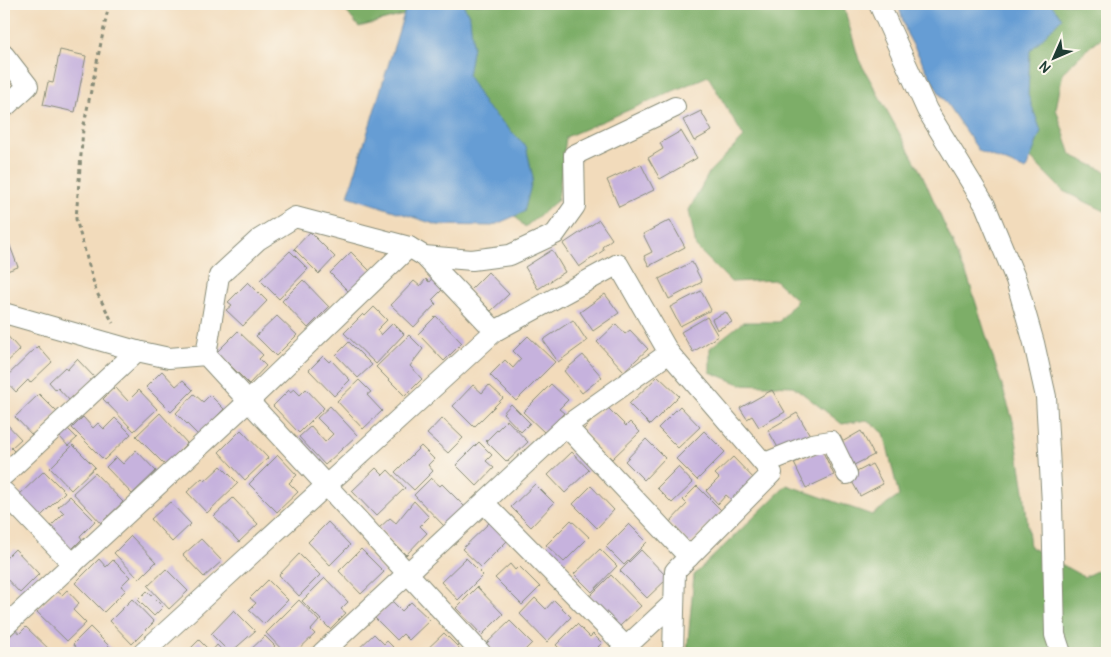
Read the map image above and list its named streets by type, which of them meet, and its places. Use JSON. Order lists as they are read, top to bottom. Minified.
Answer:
{"north":"bottom left"}
